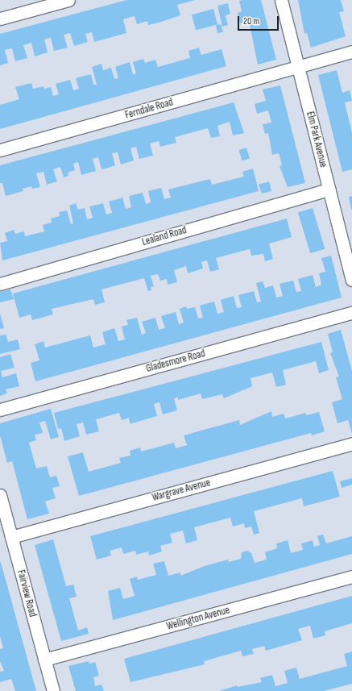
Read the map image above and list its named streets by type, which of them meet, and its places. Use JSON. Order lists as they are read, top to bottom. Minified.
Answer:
{"streets":{"street":["Ferndale Road","Elm Park Avenue","Lealand Road","Gladesmore Road","Wargrave Avenue","Fairview Road","Wellington Avenue"]},"crossings":[["Ferndale Road","Elm Park Avenue"],["Elm Park Avenue","Lealand Road"],["Wargrave Avenue","Fairview Road"],["Fairview Road","Wellington Avenue"]],"scale_bar":"20 m"}
